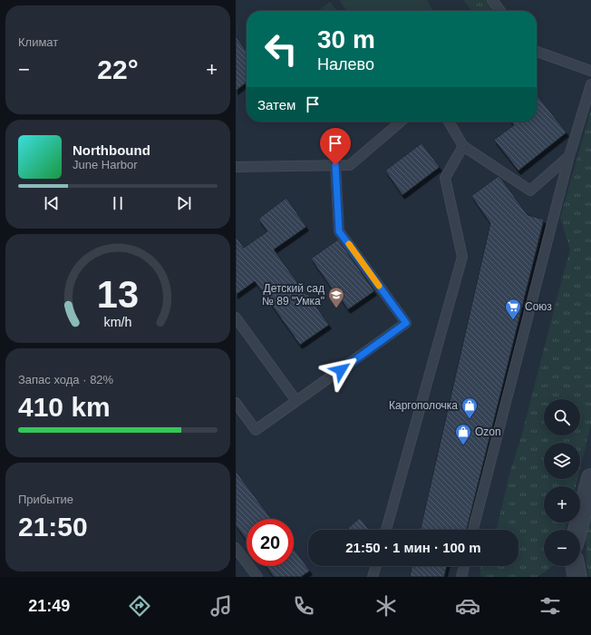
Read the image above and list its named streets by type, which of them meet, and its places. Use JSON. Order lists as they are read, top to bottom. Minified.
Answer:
{"places":{"school or university":["Детский сад № 89 \"Умка\""],"supermarket":["Союз"],"shop":["Каргополочка","Ozon"]},"page":{"tile":["Климат",["Запас хода · 82%","410 km"],["Прибытие","21:50"]],"turn":["30 m","Налево"],"heat":["−","22°","+"],"then":"Затем","song":["Northbound","June Harbor"],"map_buttons":["+","−"],"limit":"20","trip":"21:50 · 1 мин · 100 m","tabs":"21:49","gauge":["13","km/h"]}}
